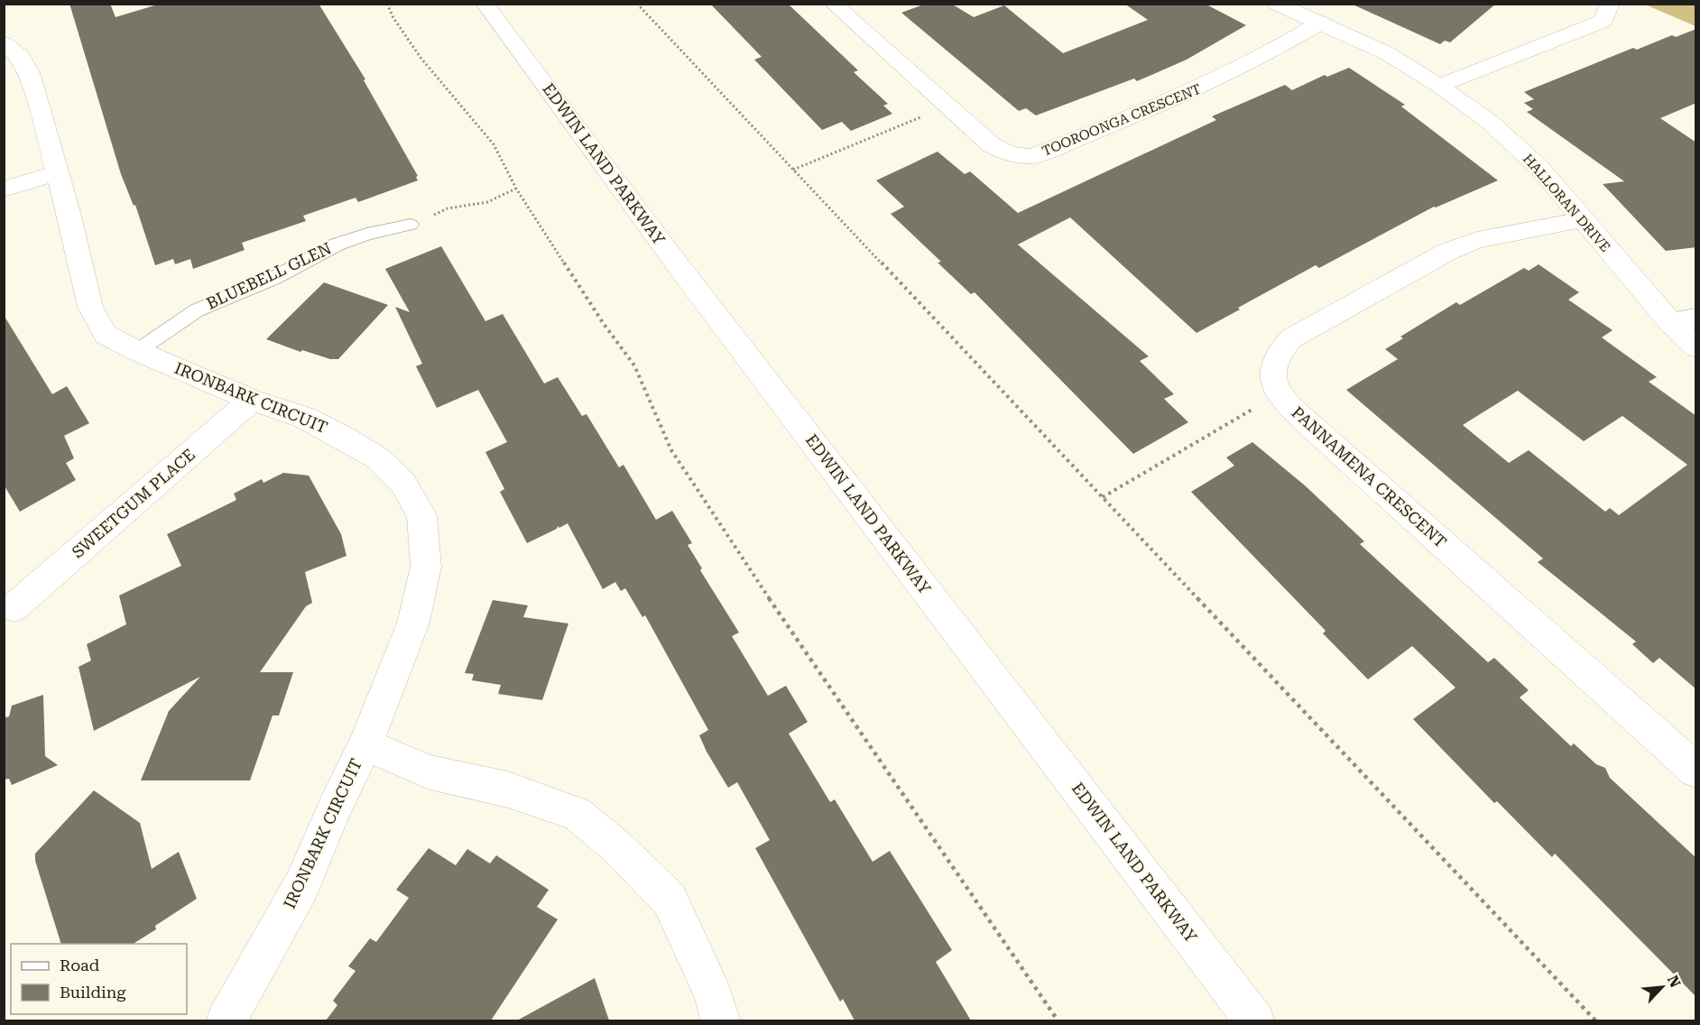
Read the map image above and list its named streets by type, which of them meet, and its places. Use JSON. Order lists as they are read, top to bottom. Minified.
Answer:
{"streets":{"street":["TOOROONGA CRESCENT","EDWIN LAND PARKWAY","HALLORAN DRIVE","IRONBARK CIRCUIT","PANNAMENA CRESCENT","SWEETGUM PLACE"],"lane":["BLUEBELL GLEN"]},"crossings":[["TOOROONGA CRESCENT","HALLORAN DRIVE"],["HALLORAN DRIVE","PANNAMENA CRESCENT"],["BLUEBELL GLEN","IRONBARK CIRCUIT"],["IRONBARK CIRCUIT","SWEETGUM PLACE"]],"legend":["Road","Building"],"north":"top right"}
